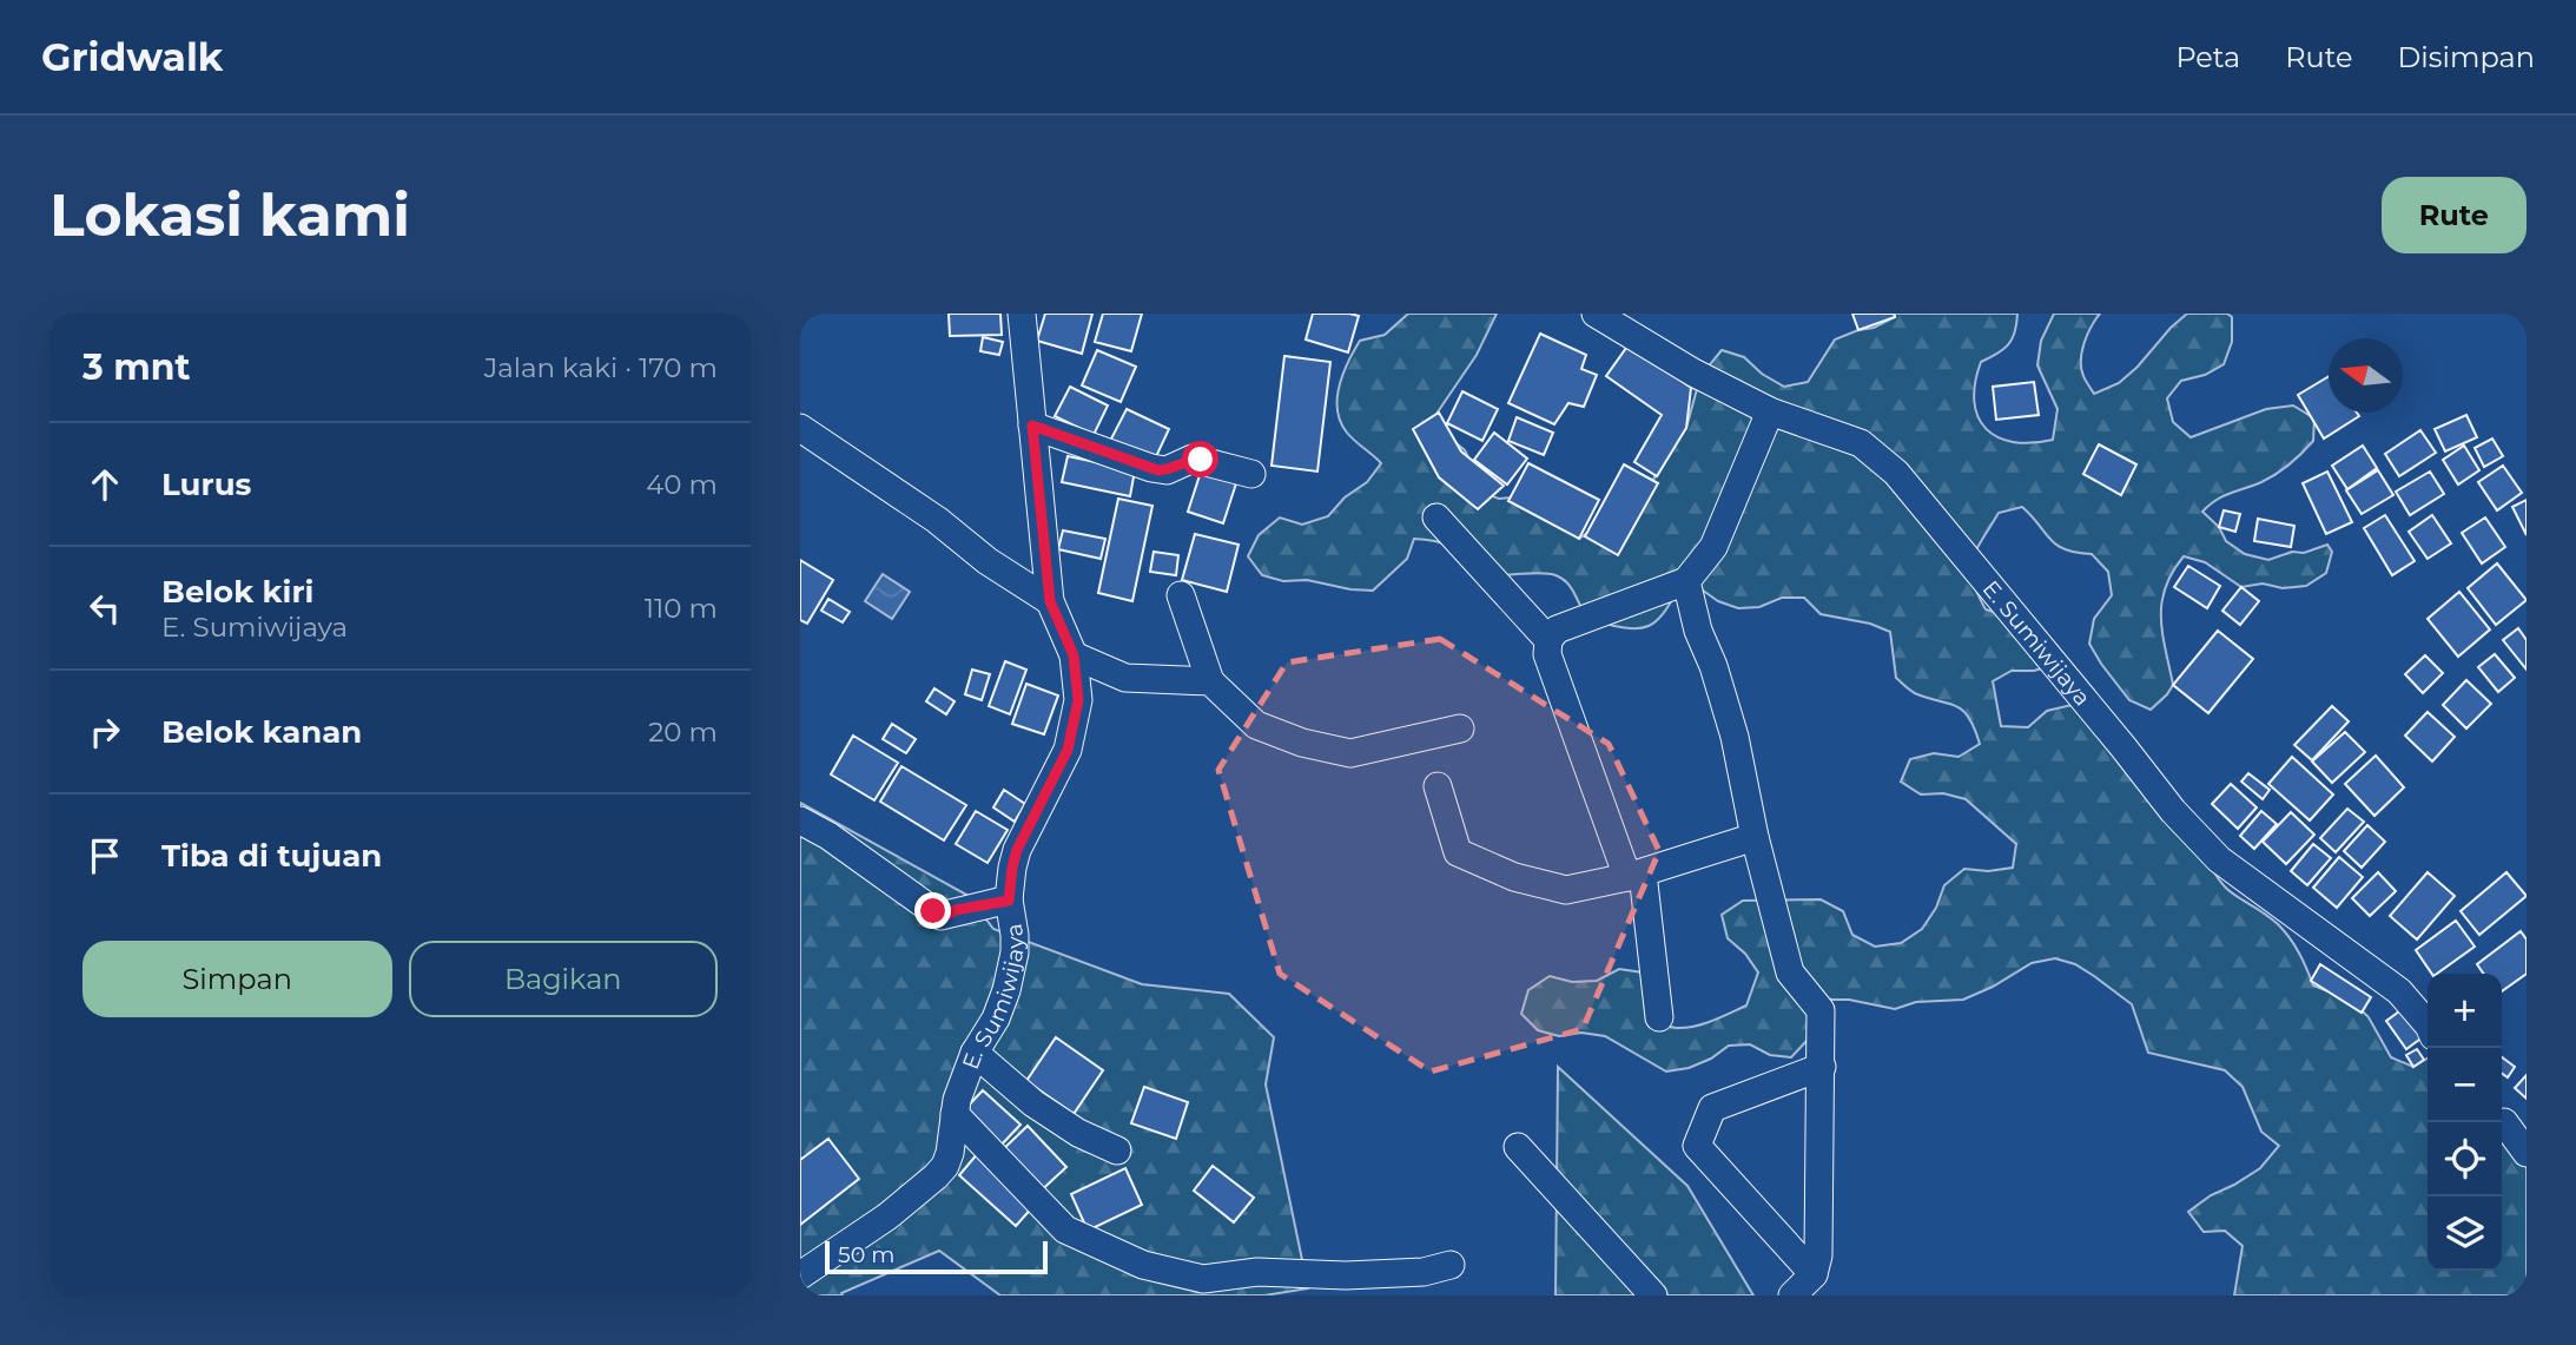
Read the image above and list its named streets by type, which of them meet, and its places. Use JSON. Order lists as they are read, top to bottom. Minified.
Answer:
{"streets":{"street":["E. Sumiwijaya"]},"scale_bar":"50 m","north":"left","page":{"header":"Gridwalk","nav":["Peta","Rute","Disimpan"],"buttons":["Rute",["Simpan","Bagikan"]],"title":"Lokasi kami","heading":["3 mnt","Jalan kaki · 170 m"],"list":[["Lurus","40 m"],["Belok kiri","E. Sumiwijaya","110 m"],["Belok kanan","20 m"],"Tiba di tujuan"],"map_buttons":["+","−"],"scale":"50 m"}}
